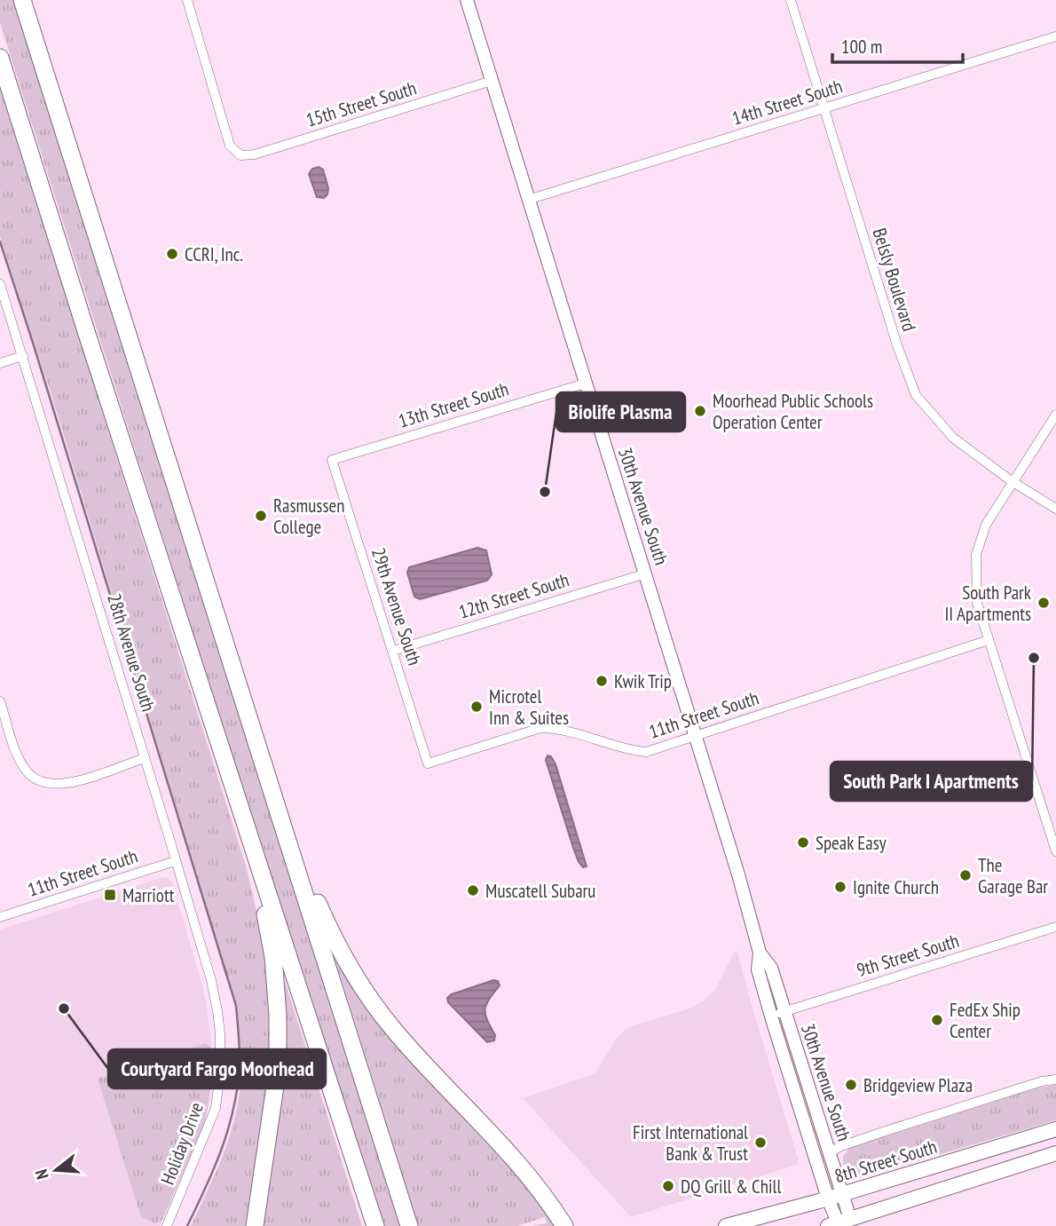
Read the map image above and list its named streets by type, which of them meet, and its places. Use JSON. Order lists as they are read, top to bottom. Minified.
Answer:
{"streets":{"main road":["8th Street South"],"street":["14th Street South","15th Street South","Belsly Boulevard","13th Street South","30th Avenue South","12th Street South","29th Avenue South","28th Avenue South","11th Street South","9th Street South","Holiday Drive"]},"crossings":[["14th Street South","Belsly Boulevard"],["14th Street South","30th Avenue South"],["15th Street South","30th Avenue South"],["13th Street South","30th Avenue South"],["13th Street South","29th Avenue South"],["30th Avenue South","12th Street South"],["30th Avenue South","11th Street South"],["30th Avenue South","9th Street South"],["30th Avenue South","8th Street South"],["12th Street South","29th Avenue South"],["29th Avenue South","11th Street South"],["28th Avenue South","11th Street South"],["28th Avenue South","Holiday Drive"]],"places":{"other":["CCRI, Inc.","Moorhead Public Schools Operation Center","Biolife Plasma","Rasmussen College","South Park II Apartments","South Park I Apartments","Kwik Trip","Microtel Inn & Suites","Speak Easy","The Garage Bar","Ignite Church","Muscatell Subaru","Courtyard Fargo Moorhead","FedEx Ship Center","Bridgeview Plaza","First International Bank & Trust","DQ Grill & Chill"],"transit":["Marriott"]},"scale_bar":"100 m","north":"left"}
